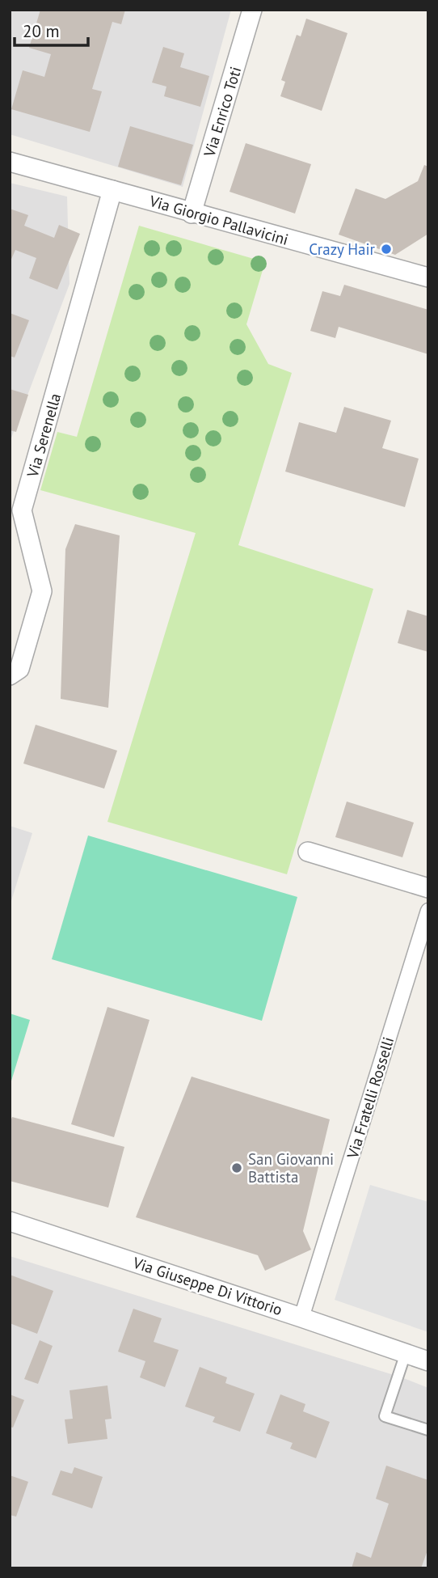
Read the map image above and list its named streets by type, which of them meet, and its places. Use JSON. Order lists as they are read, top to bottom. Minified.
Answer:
{"streets":{"street":["Via Enrico Toti","Via Giorgio Pallavicini","Via Serenella","Via Fratelli Rosselli","Via Giuseppe Di Vittorio"]},"crossings":[["Via Enrico Toti","Via Giorgio Pallavicini"],["Via Giorgio Pallavicini","Via Serenella"],["Via Fratelli Rosselli","Via Giuseppe Di Vittorio"]],"places":["Crazy Hair","San Giovanni Battista"],"scale_bar":"20 m"}
